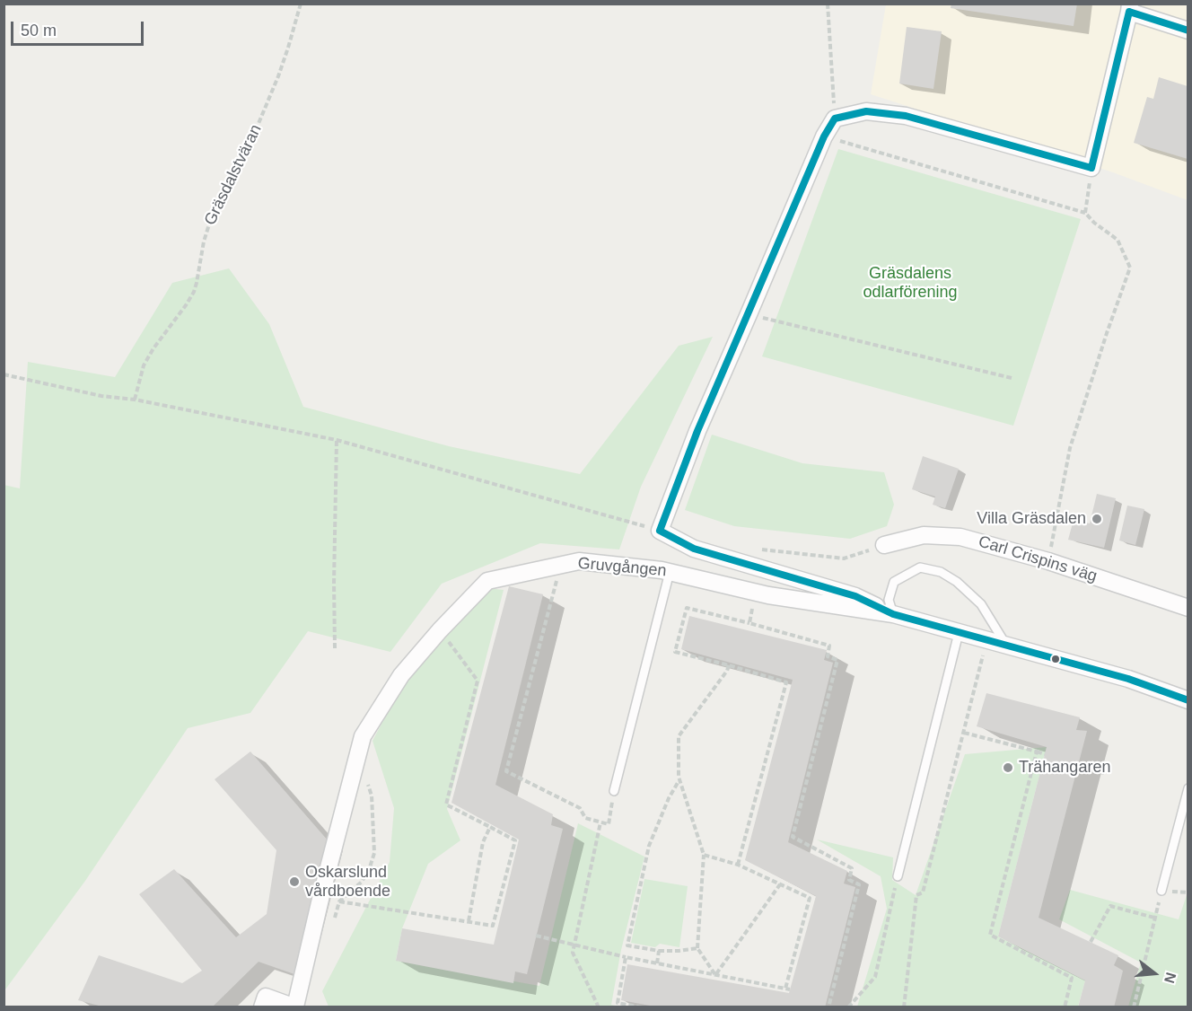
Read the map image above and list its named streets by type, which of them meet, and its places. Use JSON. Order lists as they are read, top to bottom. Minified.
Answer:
{"streets":{"street":["Carl Crispins väg","Gruvgången"],"path":["Gräsdalstväran"]},"parks":["Gräsdalens odlarförening"],"places":["Villa Gräsdalen","Trähangaren","Oskarslund vårdboende"],"scale_bar":"50 m","north":"right"}
